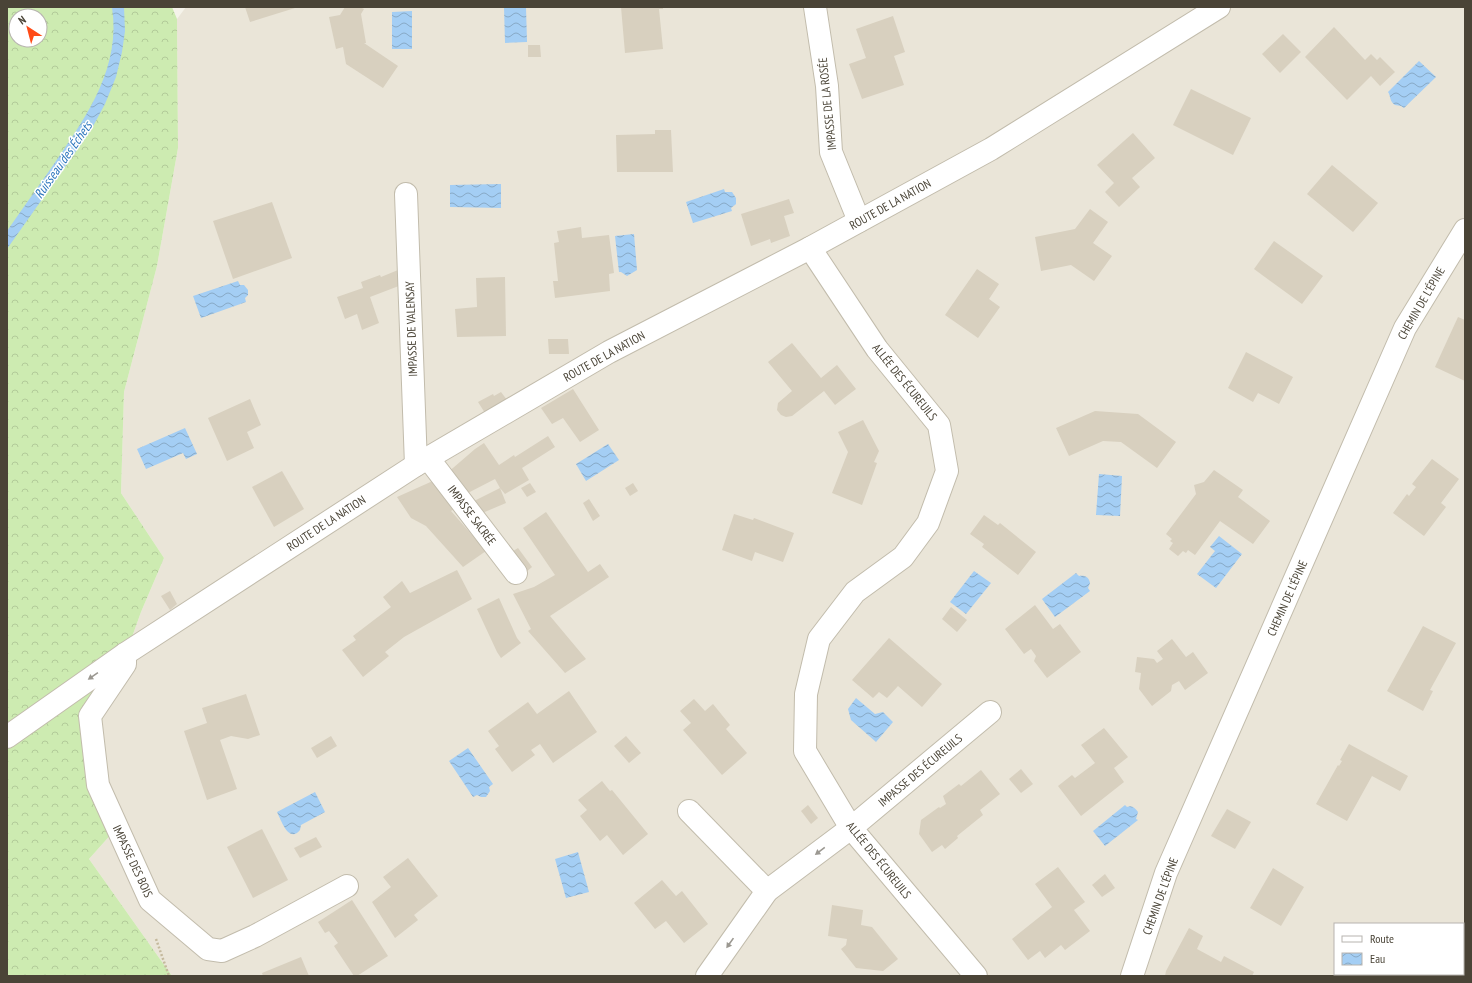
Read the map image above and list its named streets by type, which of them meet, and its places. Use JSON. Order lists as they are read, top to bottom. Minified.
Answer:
{"streets":{"street":["IMPASSE DE LA ROSÉE","ROUTE DE LA NATION","CHEMIN DE L'ÉPINE","IMPASSE DE VALENSAY","ALLÉE DES ÉCUREUILS","IMPASSE SACRÉE","IMPASSE DES ÉCUREUILS","IMPASSE DES BOIS"]},"crossings":[["IMPASSE DE LA ROSÉE","ROUTE DE LA NATION"],["ROUTE DE LA NATION","IMPASSE DE VALENSAY"],["ROUTE DE LA NATION","ALLÉE DES ÉCUREUILS"],["ROUTE DE LA NATION","IMPASSE SACRÉE"],["ROUTE DE LA NATION","IMPASSE DES BOIS"],["IMPASSE DE VALENSAY","IMPASSE SACRÉE"],["ALLÉE DES ÉCUREUILS","IMPASSE DES ÉCUREUILS"]],"one_way":["IMPASSE DES ÉCUREUILS"],"water":["Ruisseau des Échets"],"legend":["Route","Eau"],"north":"top left"}
